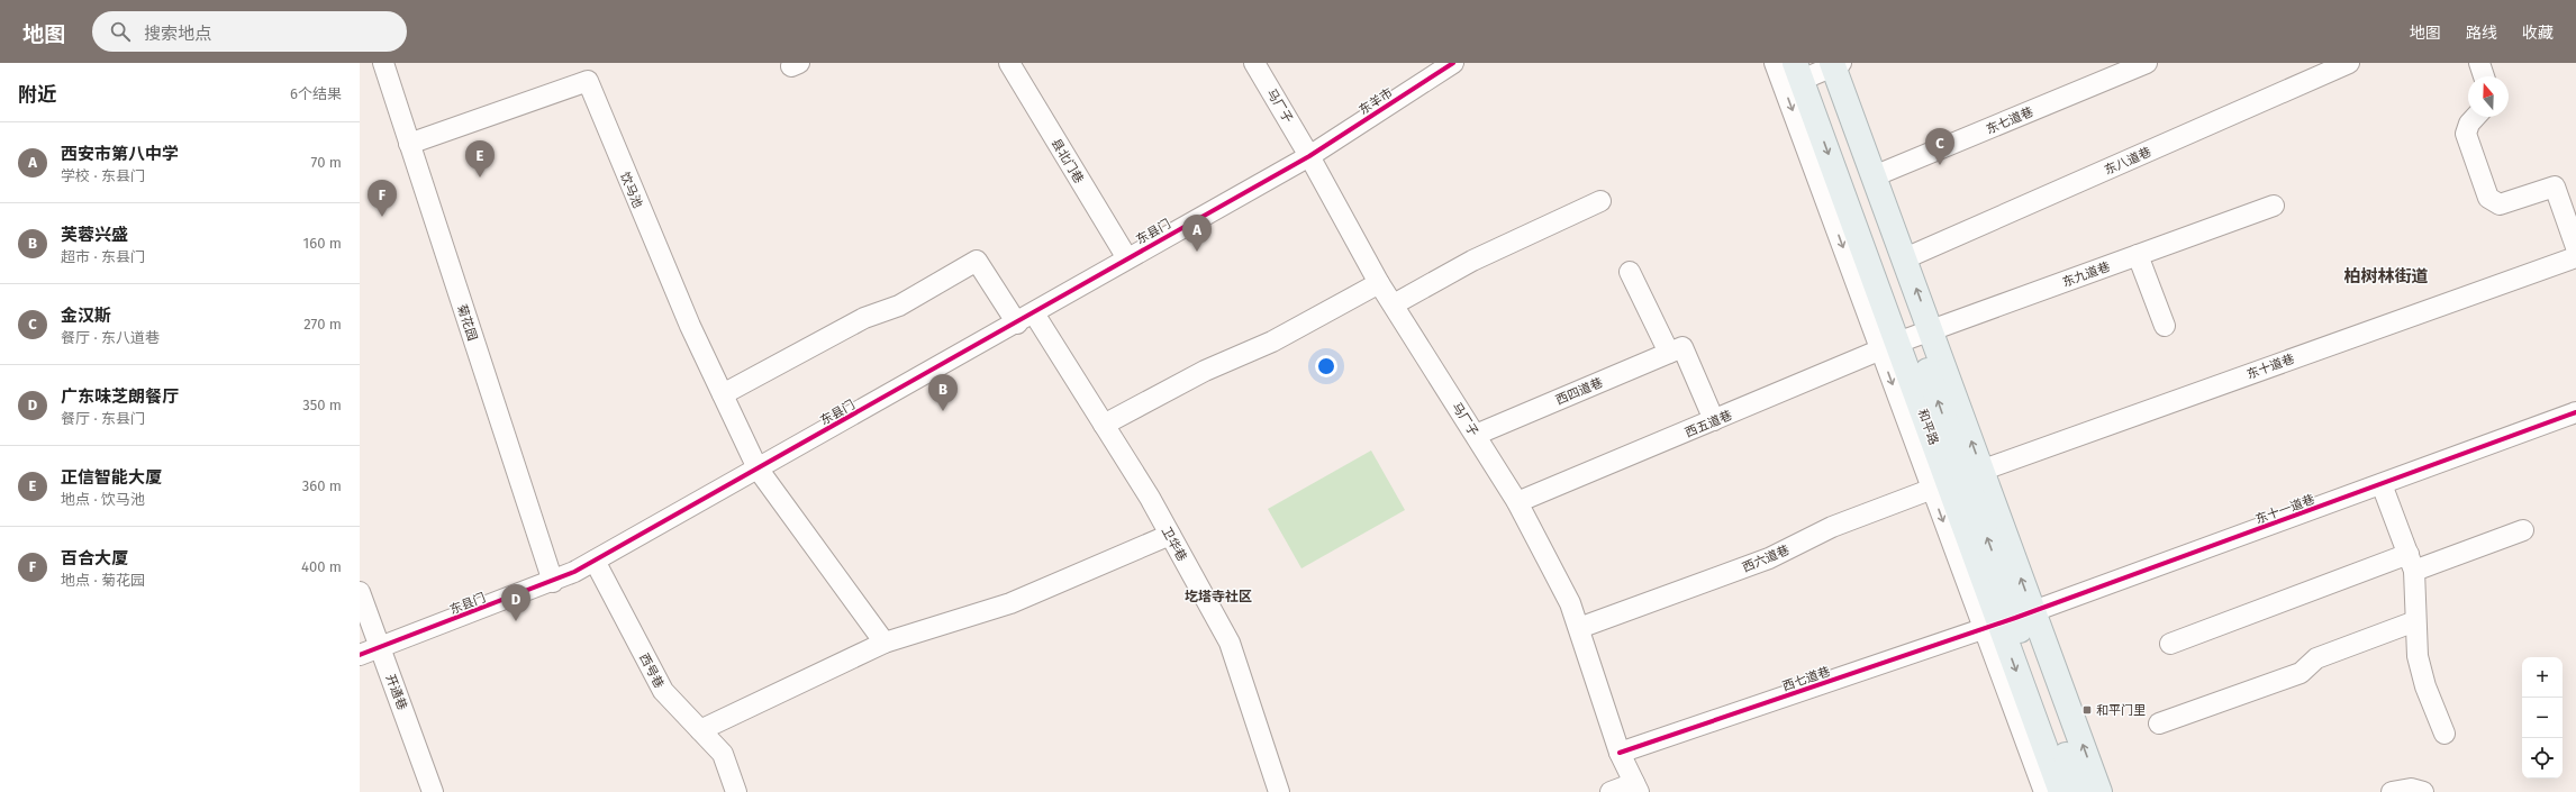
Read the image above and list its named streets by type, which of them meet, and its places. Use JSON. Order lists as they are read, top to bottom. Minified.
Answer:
{"streets":{"main road":["和平路"],"street":["东羊市","马厂子","东七道巷","县北门巷","东八道巷","饮马池","东县门","东九道巷","菊花园","东十道巷","西四道巷","西五道巷","东十一道巷","卫华巷","西六道巷","西号巷","西七道巷","开通巷"]},"crossings":[["东羊市","马厂子"],["东羊市","东县门"],["马厂子","东县门"],["马厂子","西四道巷"],["马厂子","西五道巷"],["马厂子","西六道巷"],["马厂子","西七道巷"],["县北门巷","东县门"],["饮马池","东县门"],["饮马池","菊花园"],["饮马池","卫华巷"],["东县门","菊花园"],["东县门","卫华巷"],["东县门","西号巷"],["东县门","开通巷"],["东九道巷","西五道巷"],["东九道巷","和平路"],["东十道巷","和平路"],["东十道巷","西六道巷"],["西五道巷","和平路"],["和平路","东十一道巷"],["和平路","西六道巷"],["和平路","西七道巷"],["东十一道巷","西七道巷"]],"districts":["柏树林街道","圪塔寺社区"],"places":{"transit":["和平门里"]},"north":"top","page":{"header":"地图","search":"搜索地点","nav":["地图","路线","收藏"],"heading":["附近","6个结果"],"list":[{"mark":"A","name":"西安市第八中学","note":"学校 · 东县门","value":"70 m"},{"mark":"B","name":"芙蓉兴盛","note":"超市 · 东县门","value":"160 m"},{"mark":"C","name":"金汉斯","note":"餐厅 · 东八道巷","value":"270 m"},{"mark":"D","name":"广东味芝朗餐厅","note":"餐厅 · 东县门","value":"350 m"},{"mark":"E","name":"正信智能大厦","note":"地点 · 饮马池","value":"360 m"},{"mark":"F","name":"百合大厦","note":"地点 · 菊花园","value":"400 m"}],"pins":["C","E","F","A","B","D"],"map_buttons":["+","−"]}}
